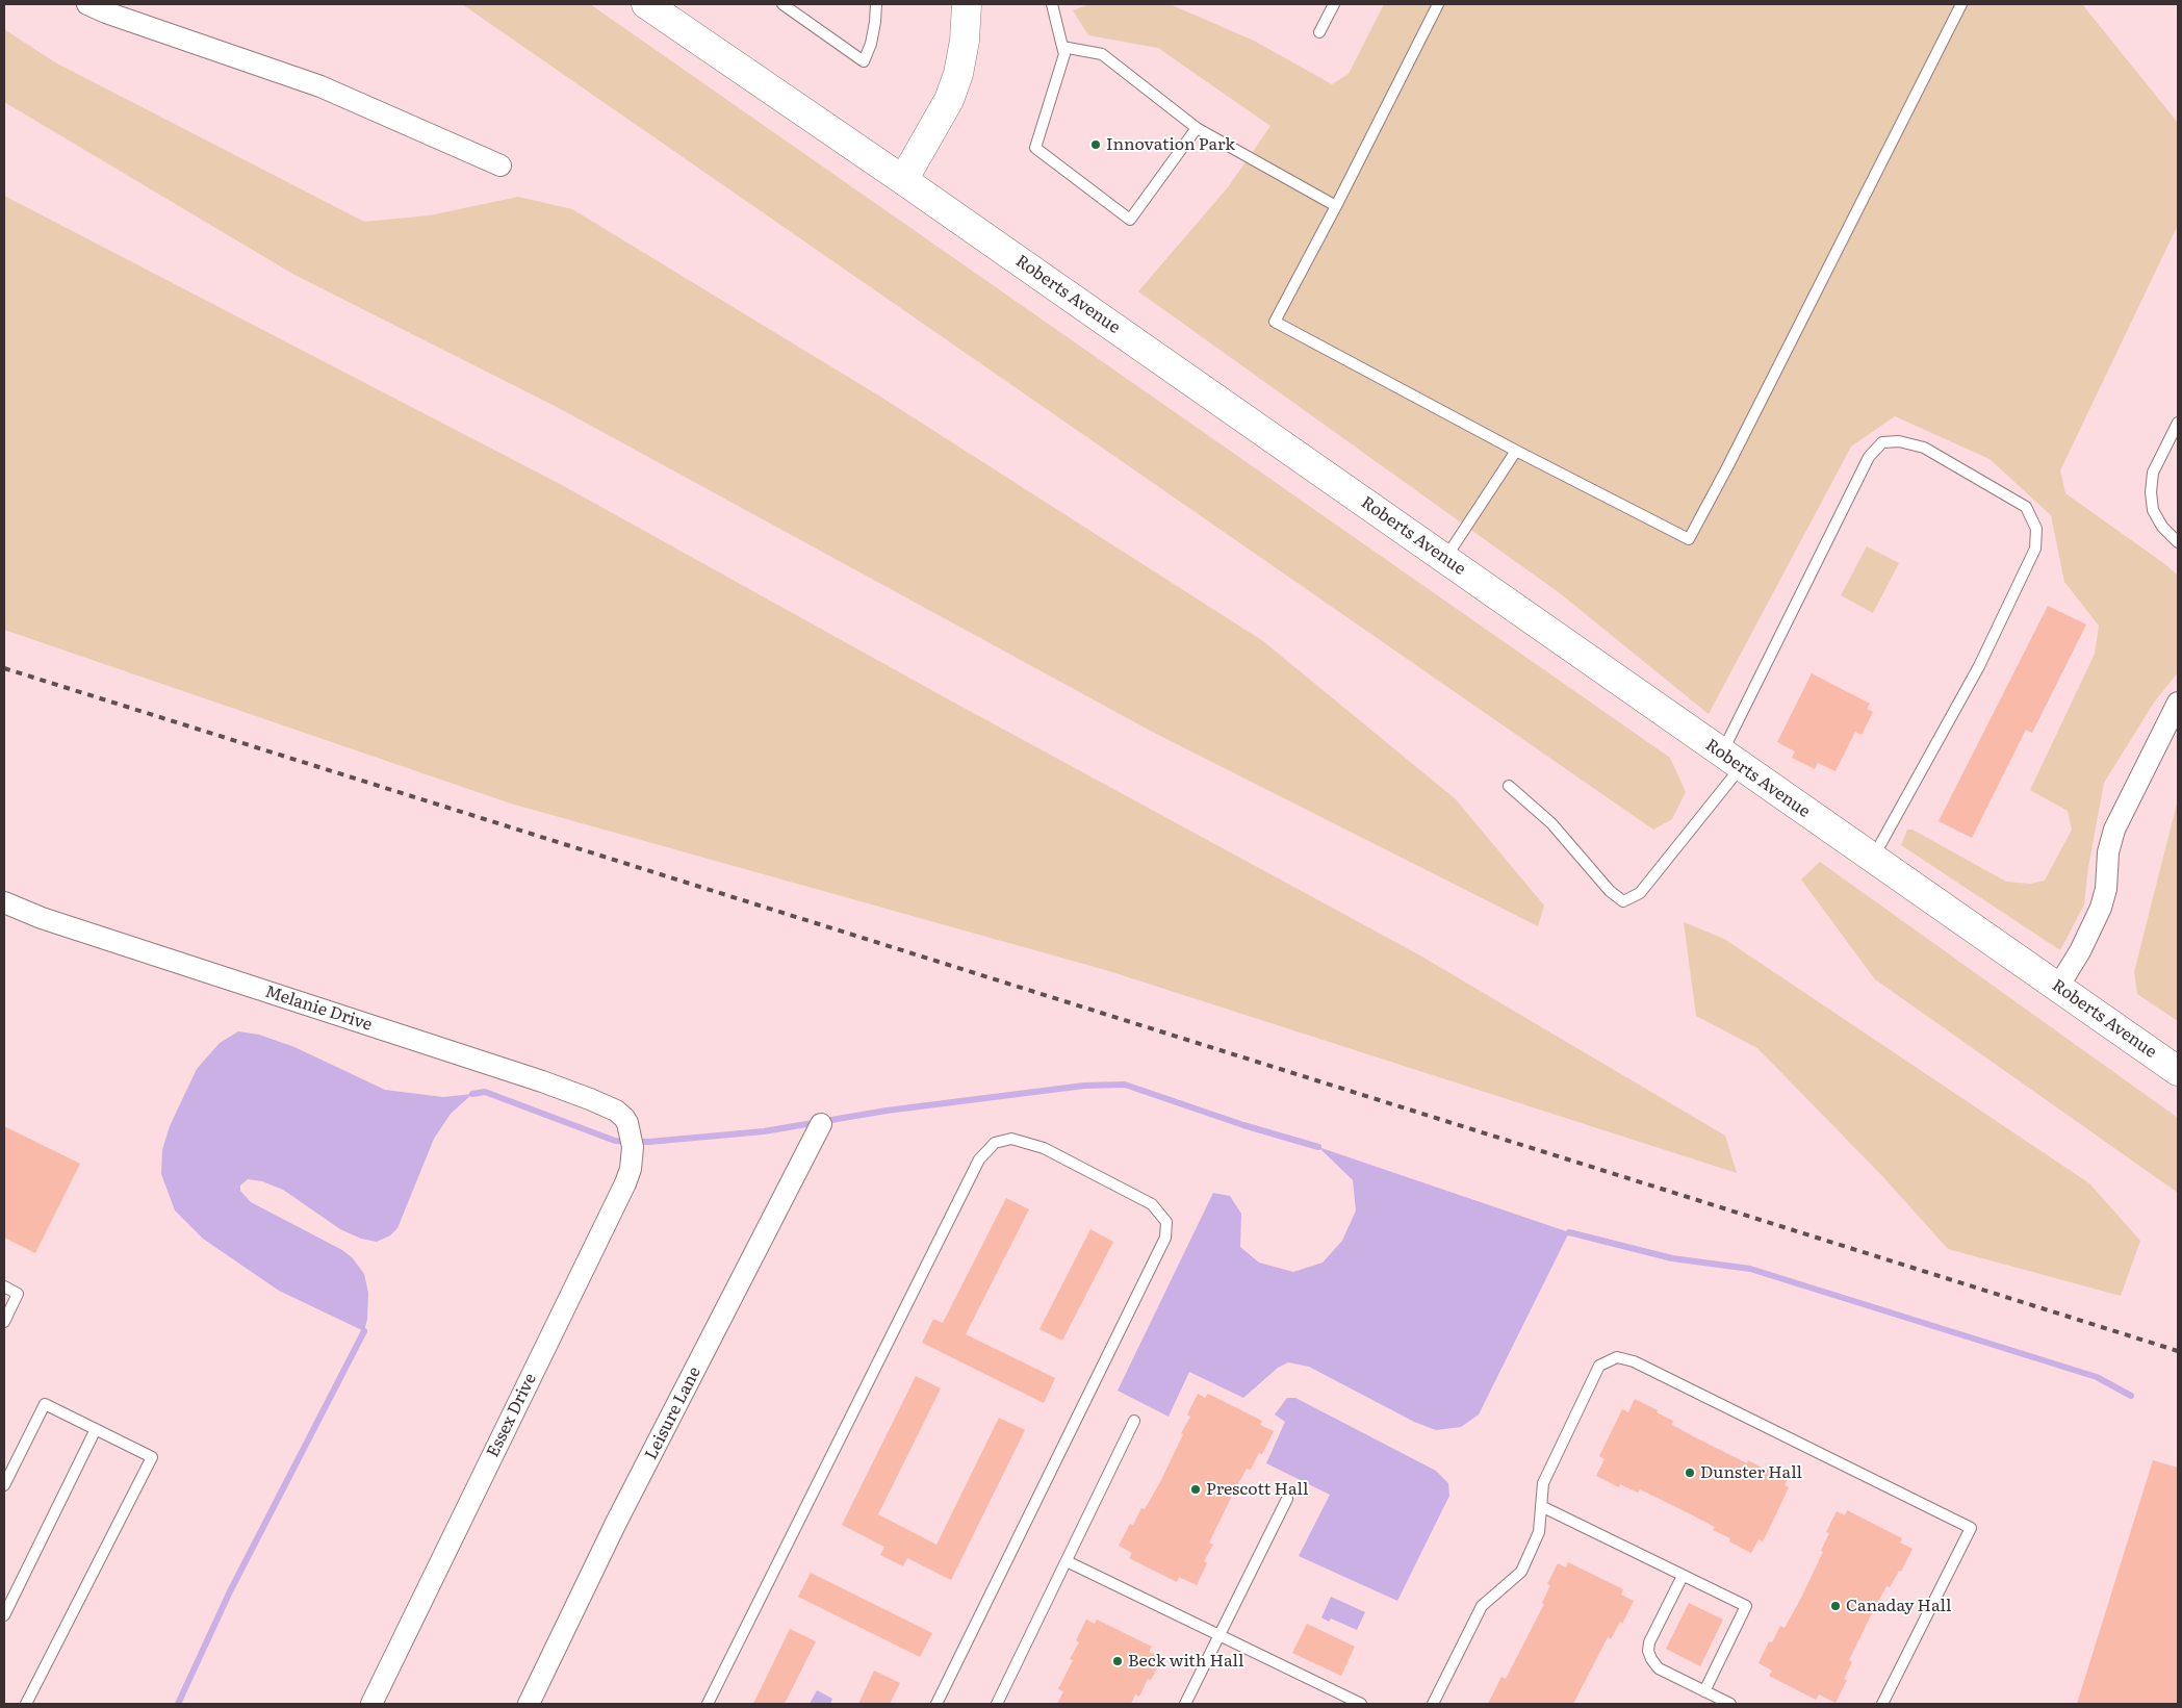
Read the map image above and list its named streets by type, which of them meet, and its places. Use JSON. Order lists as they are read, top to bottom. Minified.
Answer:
{"streets":{"street":["Roberts Avenue","Melanie Drive","Leisure Lane","Essex Drive"]},"crossings":[["Melanie Drive","Essex Drive"]],"places":["Innovation Park","Dunster Hall","Prescott Hall","Canaday Hall","Beck with Hall"]}
